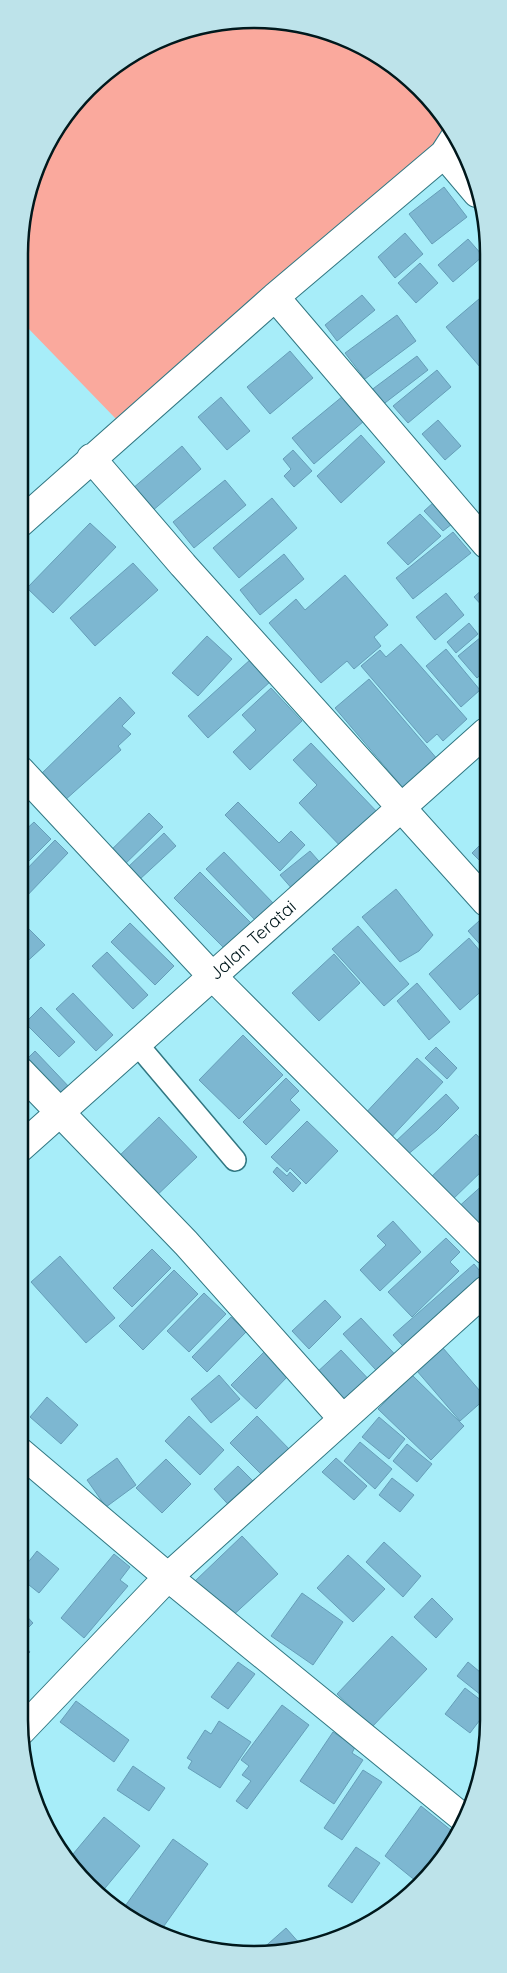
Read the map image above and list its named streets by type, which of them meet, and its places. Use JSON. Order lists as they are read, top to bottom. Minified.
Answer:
{"streets":{"street":["Jalan Teratai"]}}
